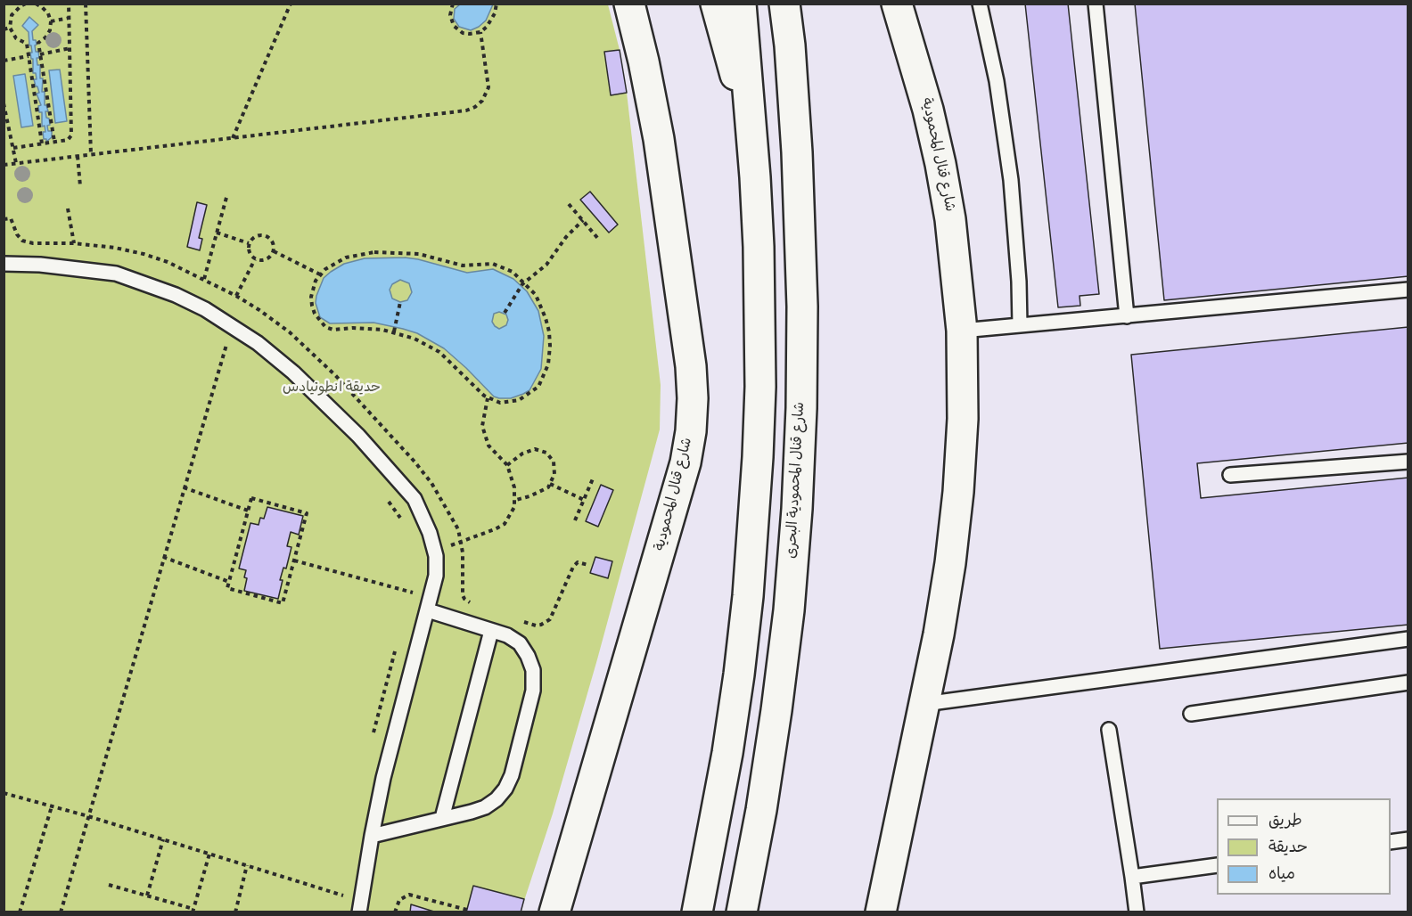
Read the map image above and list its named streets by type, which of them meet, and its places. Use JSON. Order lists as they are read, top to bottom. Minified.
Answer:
{"streets":{"main road":["شارع قنال المحمودية","شارع قنال المحمودية البحرى"]},"parks":["حديقة انطونيادس"],"legend":["طريق","حديقة","مياه"]}
